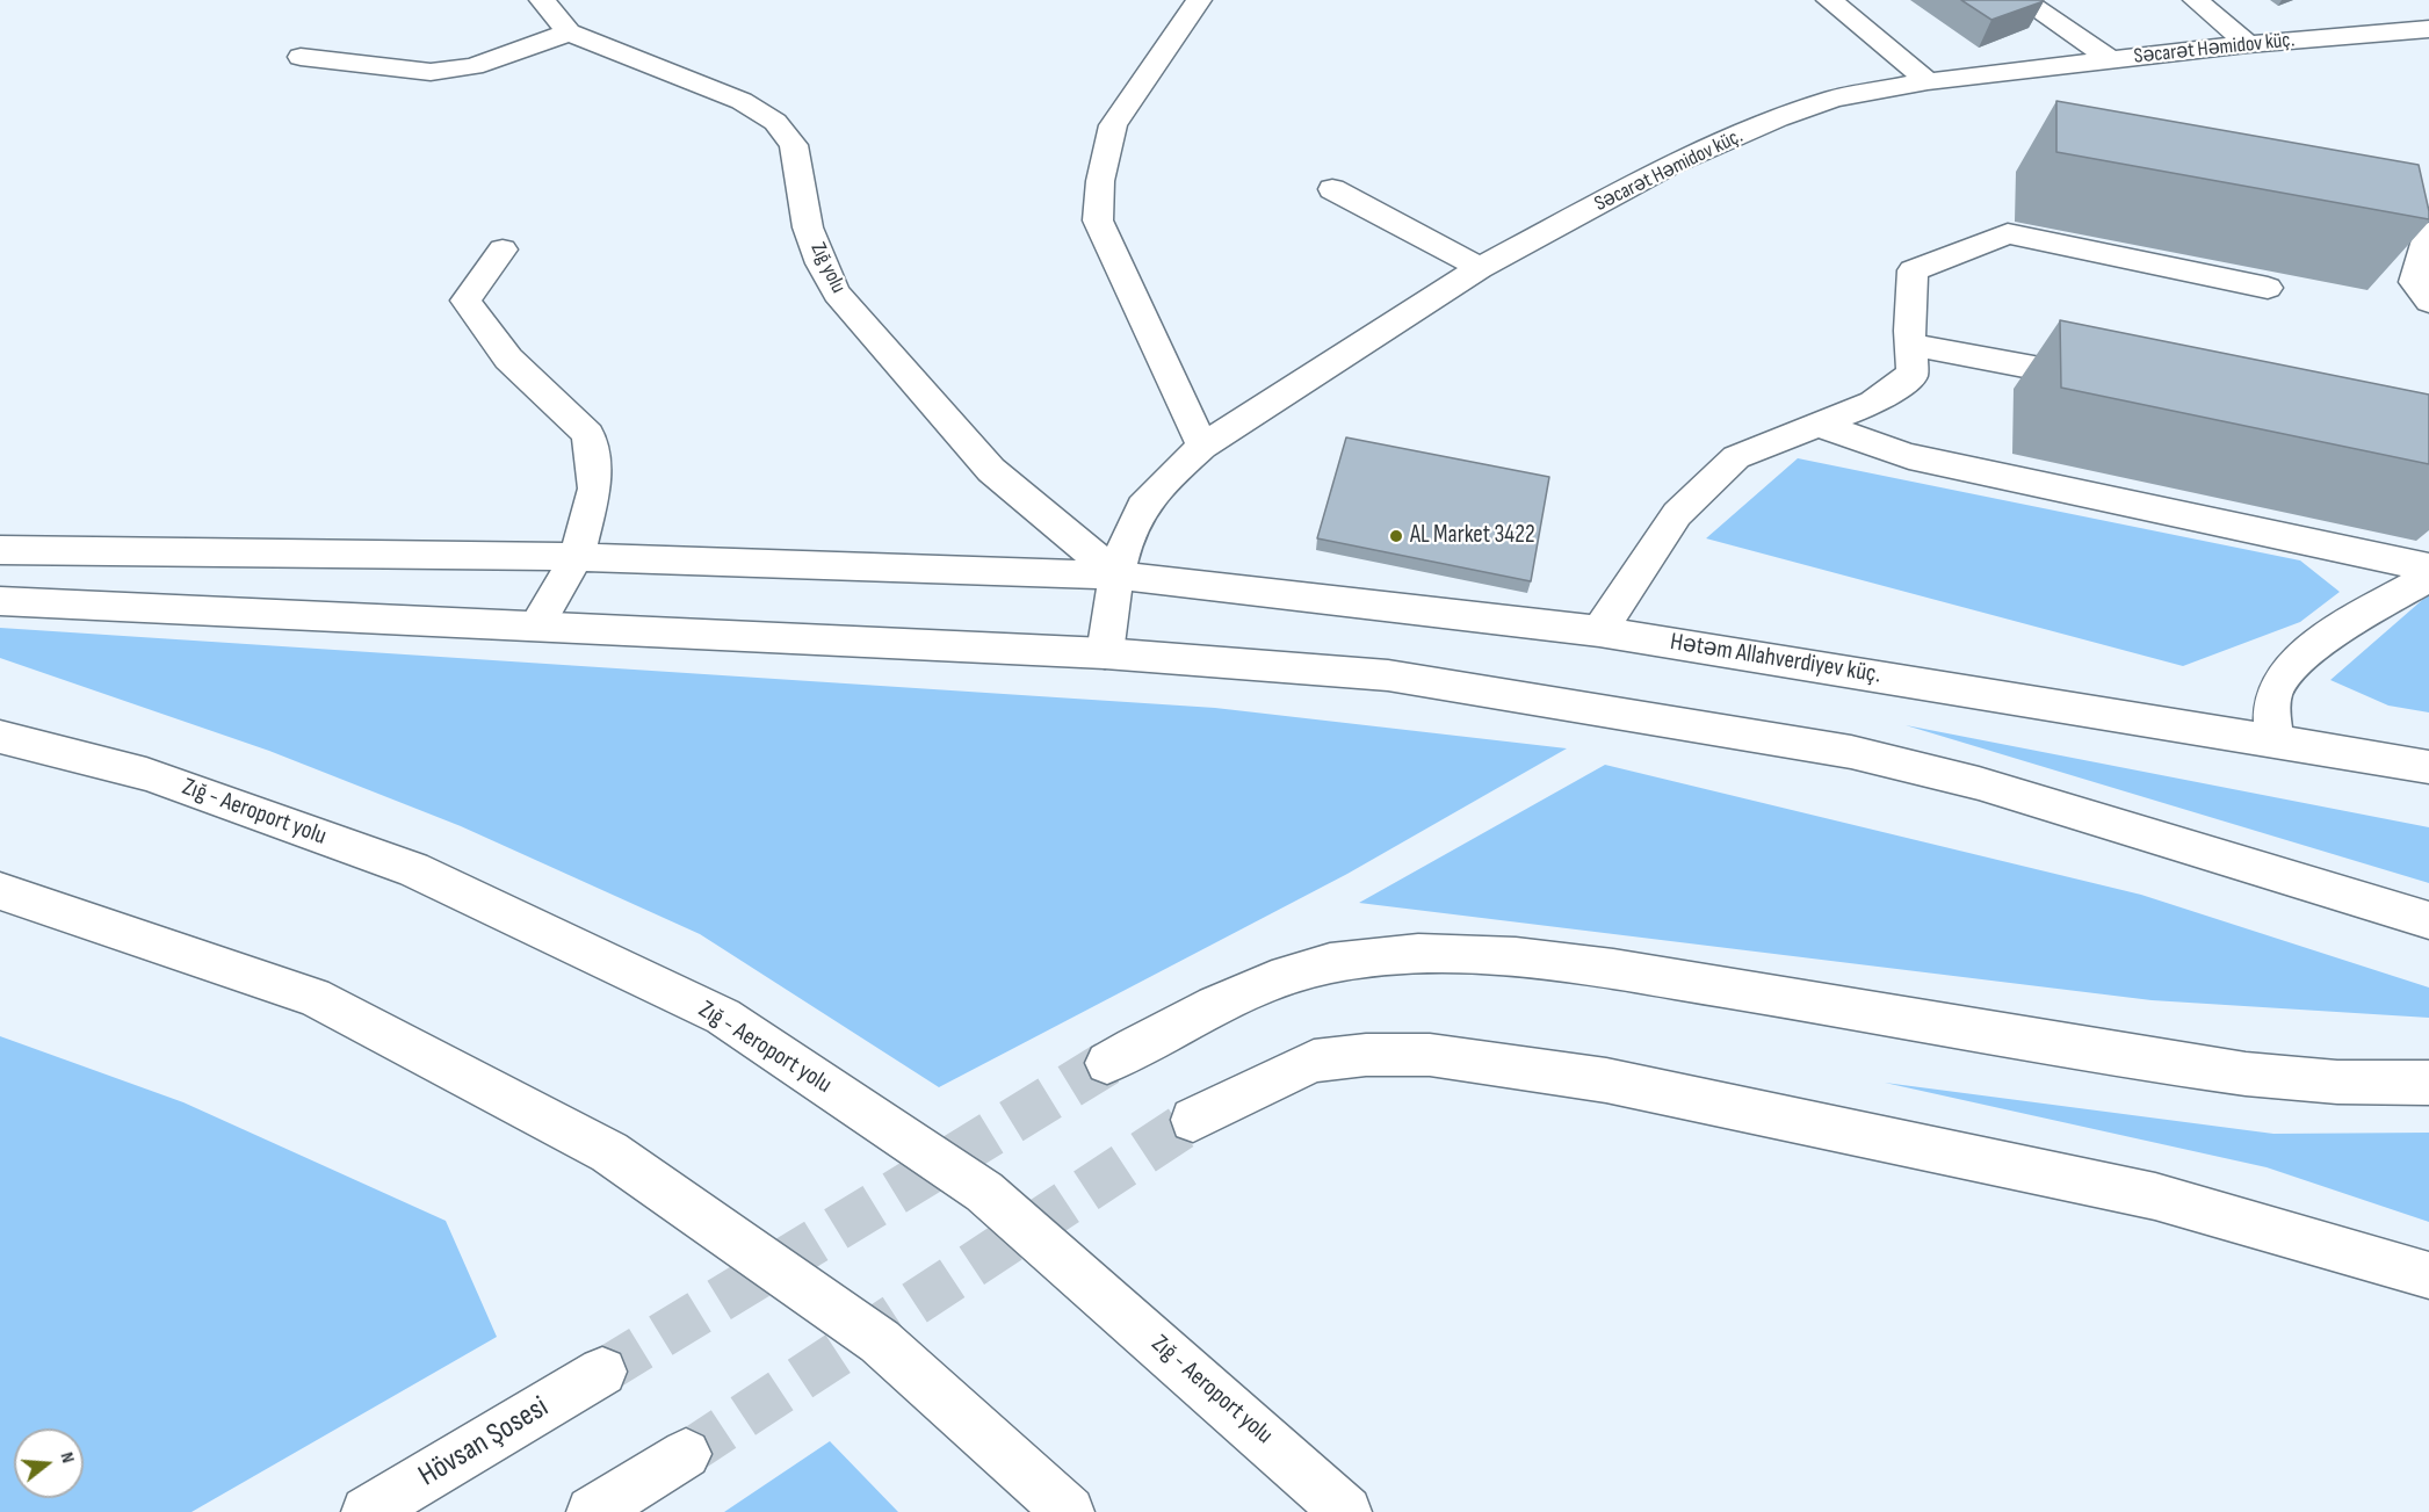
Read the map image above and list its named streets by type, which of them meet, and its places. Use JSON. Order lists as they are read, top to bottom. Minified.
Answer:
{"streets":{"main road":["Səcarət Həmidov küç.","Zığ yolu","Hətəm Allahverdiyev küç.","Zığ - Aeroport yolu","Hövsan Şosesi"]},"crossings":[["Səcarət Həmidov küç.","Zığ yolu"],["Səcarət Həmidov küç.","Hətəm Allahverdiyev küç."],["Zığ yolu","Hətəm Allahverdiyev küç."]],"places":["AL Market 3422"],"north":"right"}
